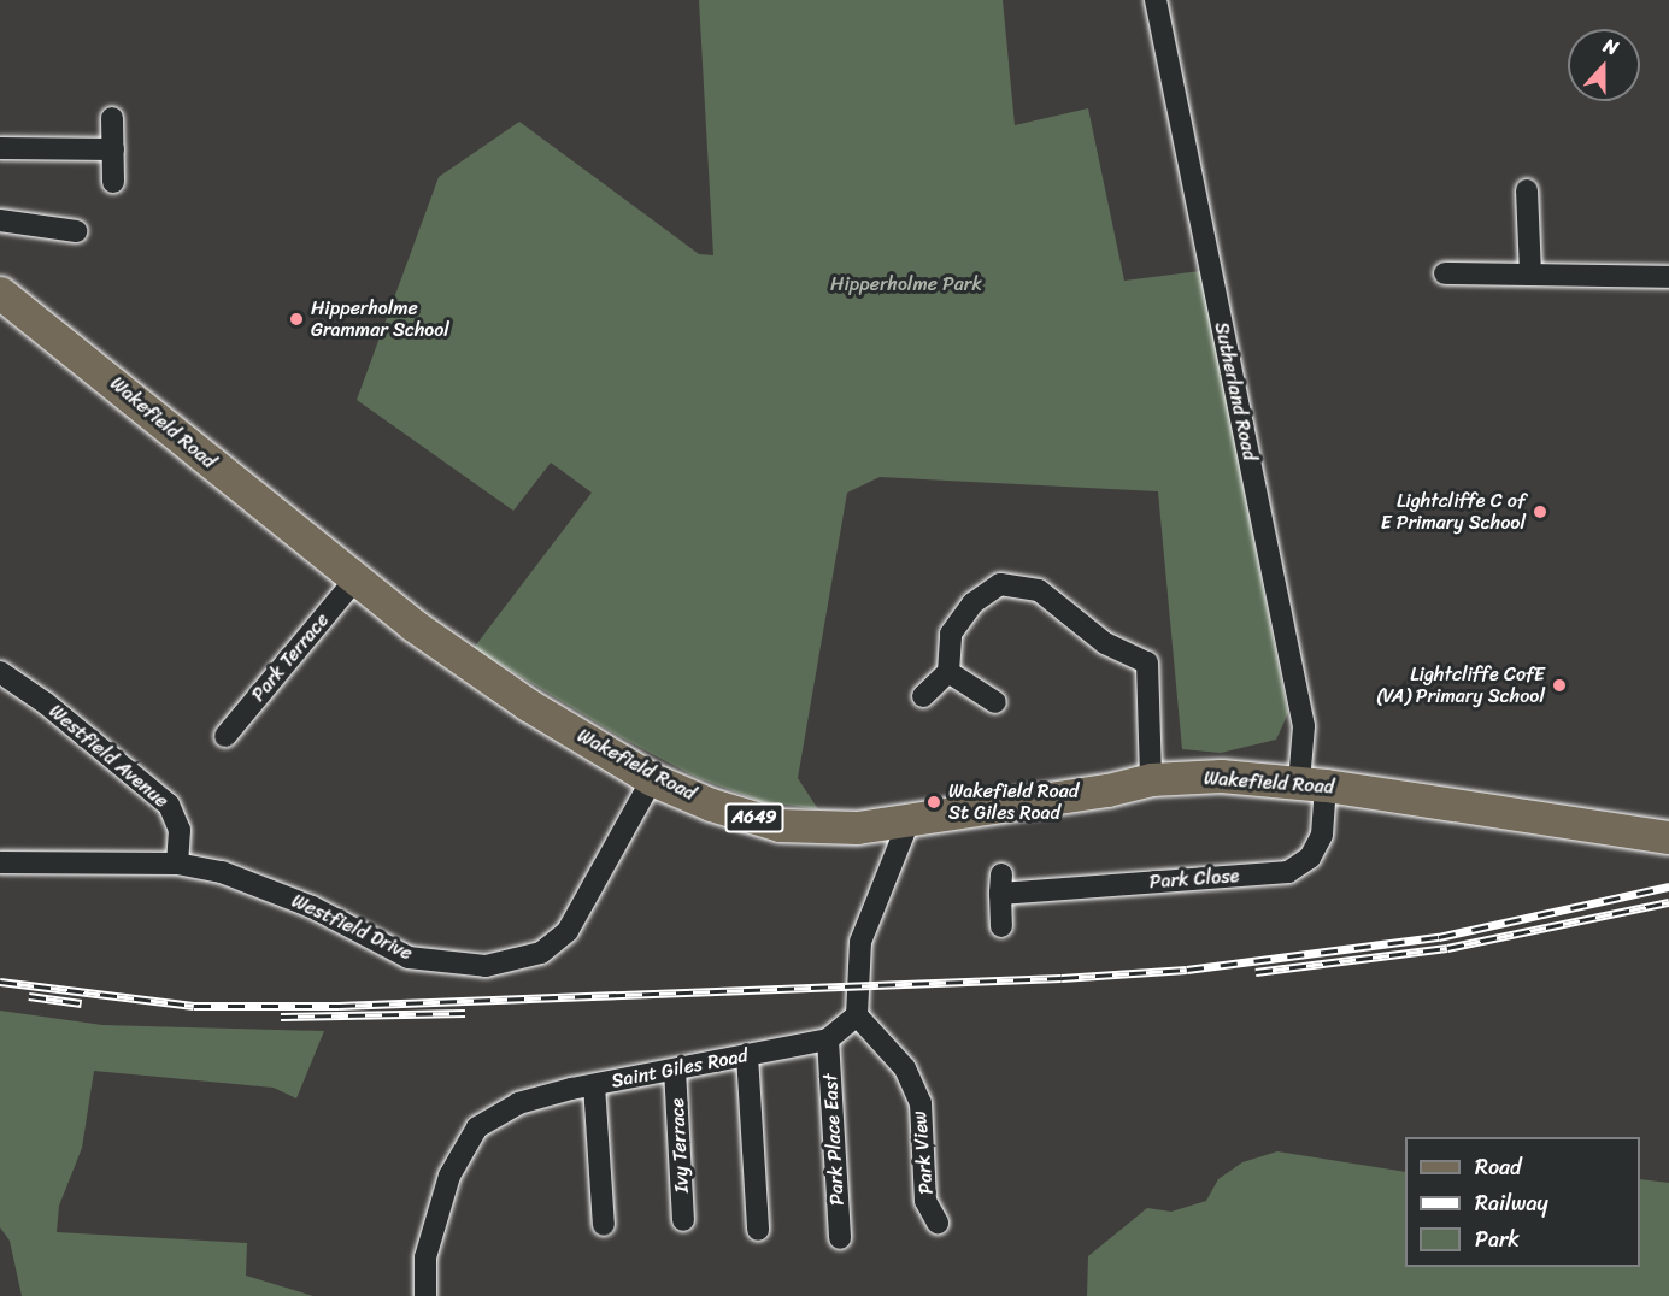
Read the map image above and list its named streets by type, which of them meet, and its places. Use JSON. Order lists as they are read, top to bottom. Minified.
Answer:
{"streets":{"main road":["Wakefield Road","A649"],"street":["Sutherland Road","Park Terrace","Westfield Avenue","Park Close","Westfield Drive","Saint Giles Road","Park Place East","Ivy Terrace","Park View"]},"crossings":[["Sutherland Road","Wakefield Road"],["Sutherland Road","Park Close"],["Wakefield Road","Park Terrace"],["Wakefield Road","Park Close"],["Wakefield Road","Westfield Drive"],["Westfield Avenue","Westfield Drive"],["Saint Giles Road","Park Place East"],["Saint Giles Road","Ivy Terrace"],["Saint Giles Road","Park View"]],"parks":["Hipperholme Park"],"places":["Hipperholme Grammar School","Lightcliffe C of E Primary School","Lightcliffe CofE (VA) Primary School","Wakefield Road St Giles Road"],"legend":["Road","Railway","Park"],"north":"top"}
